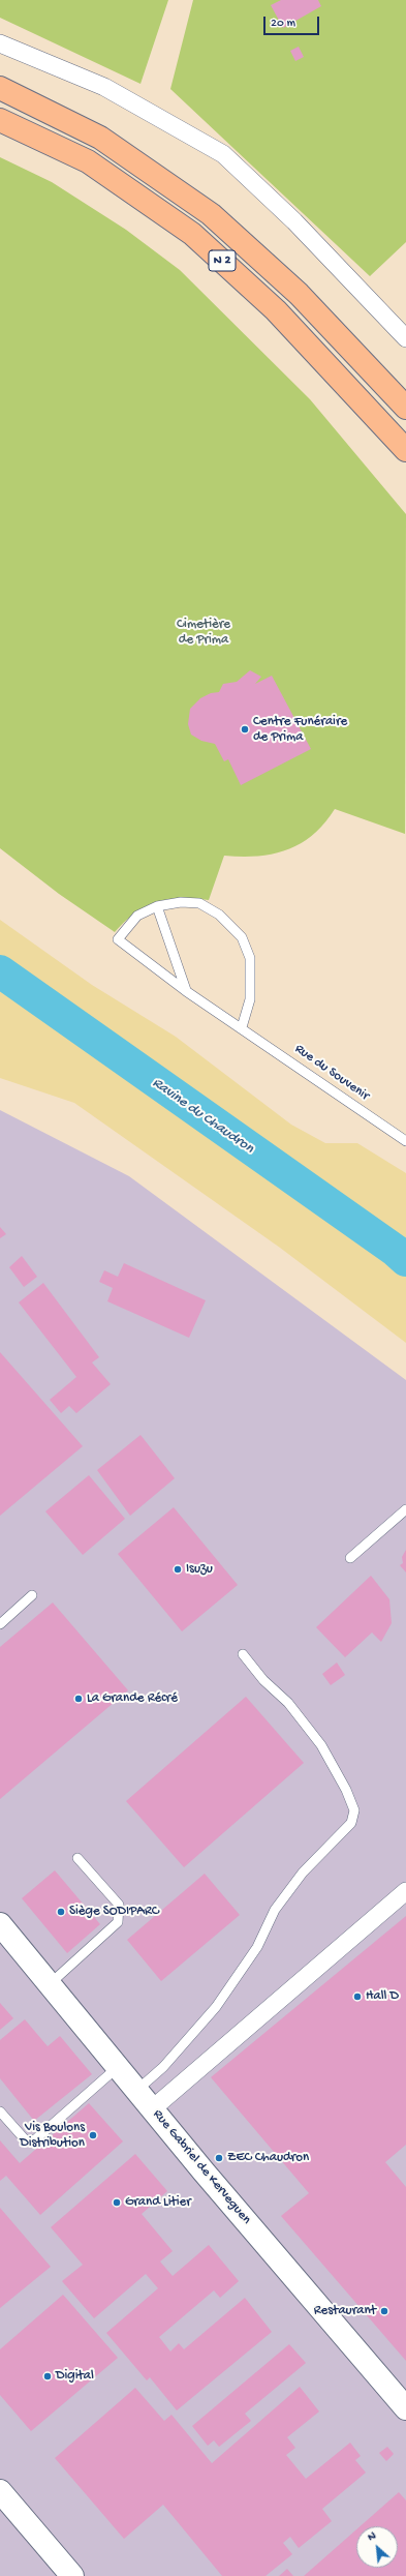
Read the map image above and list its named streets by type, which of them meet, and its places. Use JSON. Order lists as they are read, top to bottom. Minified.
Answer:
{"streets":{"highway":["N 2"],"street":["Rue Gabriel de Kerveguen"],"lane":["Rue du Souvenir"]},"water":["Ravine du Chaudron"],"parks":["Cimetière de Prima"],"places":["Centre Funéraire de Prima","Isuzu","La Grande Récré","Siège SODIPARC","Hall D","Vis Boulons Distribution","ZEC Chaudron","Grand Litier","Restaurant","Digital"],"scale_bar":"20 m","north":"top left"}
